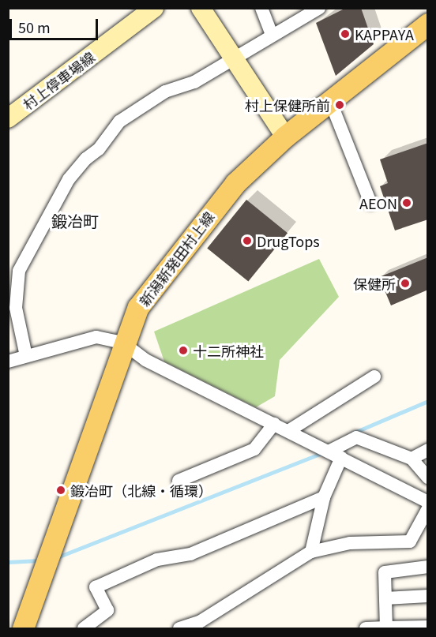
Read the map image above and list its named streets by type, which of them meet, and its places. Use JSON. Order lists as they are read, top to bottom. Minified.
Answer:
{"streets":{"main road":["村上停車場線","新潟新発田村上線"]},"districts":["鍛冶町"],"places":["KAPPAYA","村上保健所前","AEON","DrugTops","保健所","十二所神社","鍛冶町（北線・循環）"],"scale_bar":"50 m"}
